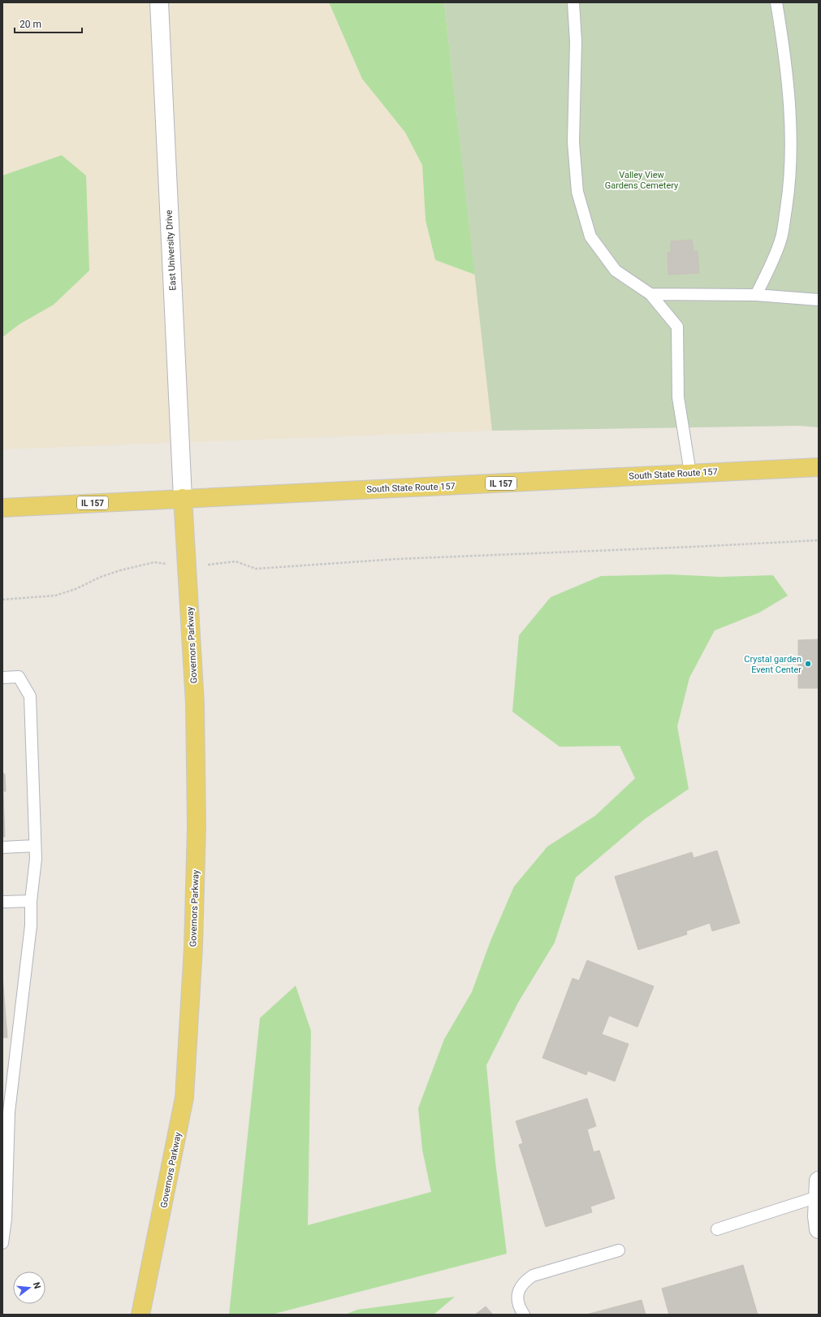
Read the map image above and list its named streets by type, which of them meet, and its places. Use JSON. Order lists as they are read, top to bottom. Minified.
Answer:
{"streets":{"main road":["East University Drive","South State Route 157","IL 157","Governors Parkway"]},"crossings":[["East University Drive","South State Route 157"],["East University Drive","Governors Parkway"],["South State Route 157","Governors Parkway"]],"parks":["Valley View Gardens Cemetery"],"places":["Crystal garden Event Center"],"scale_bar":"20 m","north":"right"}
